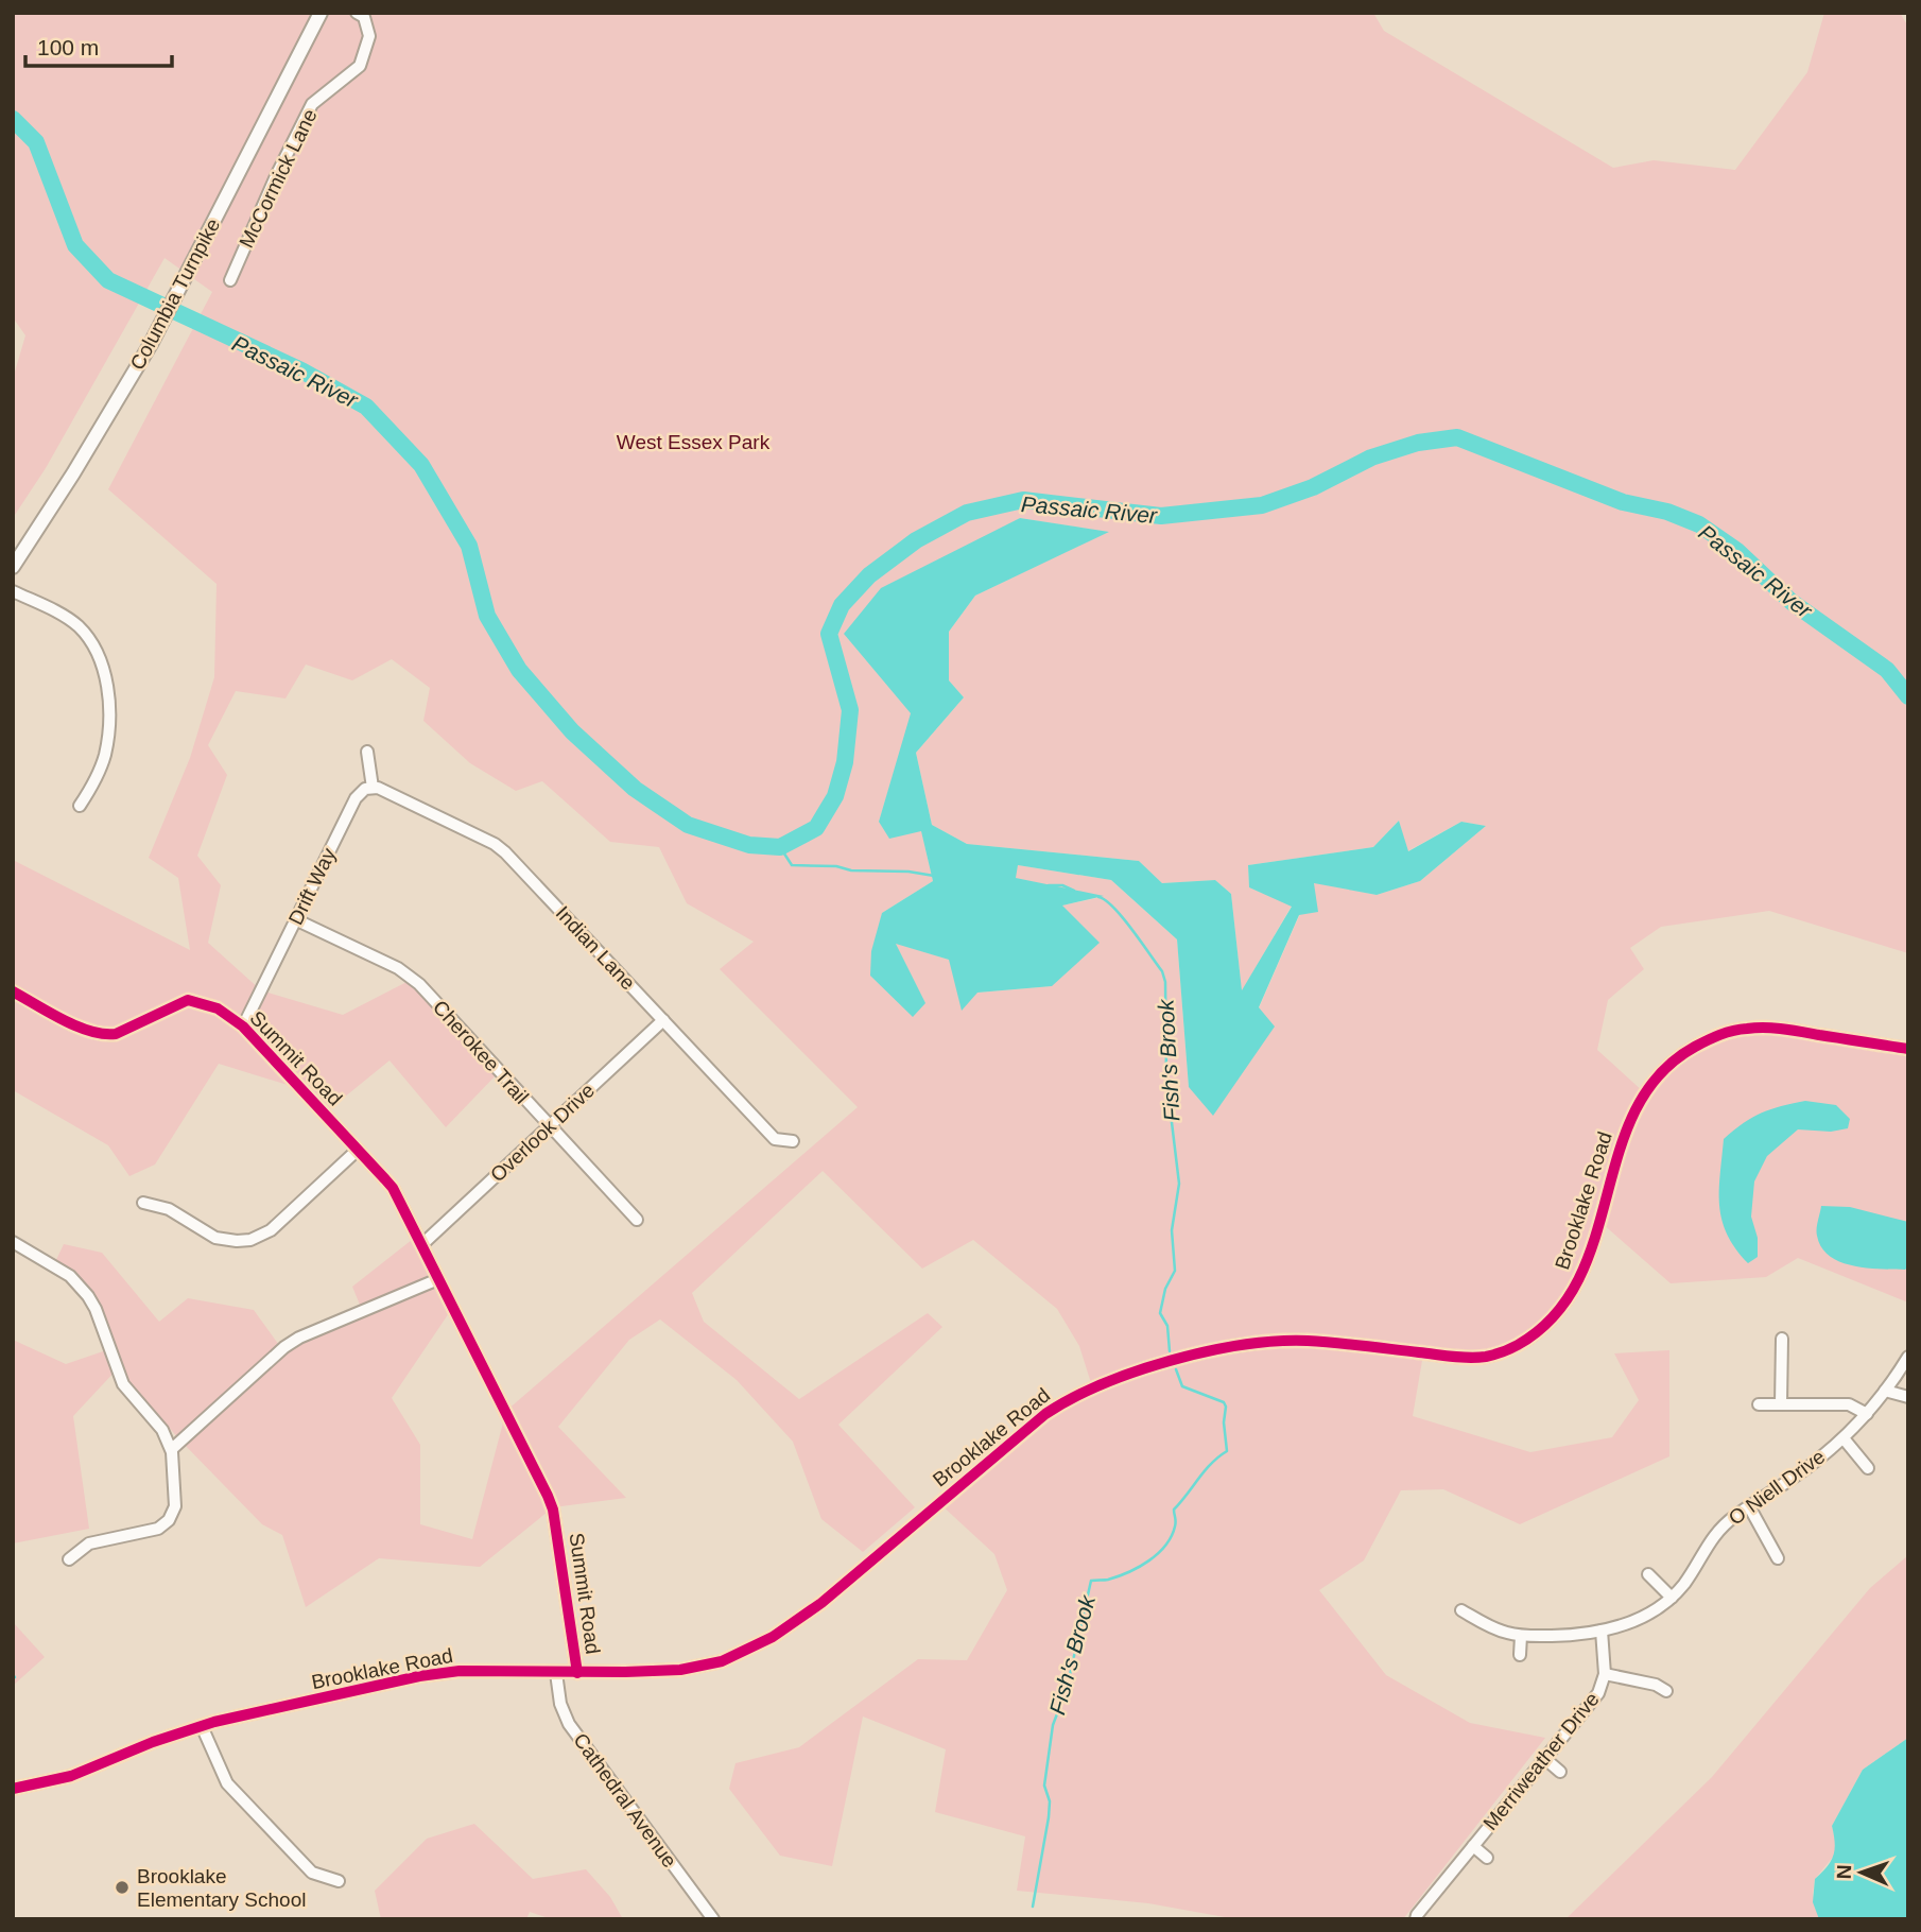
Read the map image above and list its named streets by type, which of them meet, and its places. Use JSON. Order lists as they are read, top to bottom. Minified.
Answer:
{"streets":{"main road":["Columbia Turnpike"],"street":["McCormick Lane","Drift Way","Indian Lane","Cherokee Trail","Summit Road","Overlook Drive","Brooklake Road","O Niell Drive","Merriweather Drive","Cathedral Avenue"]},"crossings":[["Drift Way","Indian Lane"],["Drift Way","Cherokee Trail"],["Drift Way","Summit Road"],["Indian Lane","Overlook Drive"],["Cherokee Trail","Overlook Drive"],["Summit Road","Overlook Drive"],["Summit Road","Brooklake Road"],["Brooklake Road","Cathedral Avenue"]],"water":["Passaic River","Fish's Brook"],"parks":["West Essex Park"],"places":["Brooklake Elementary School"],"scale_bar":"100 m","north":"left"}
